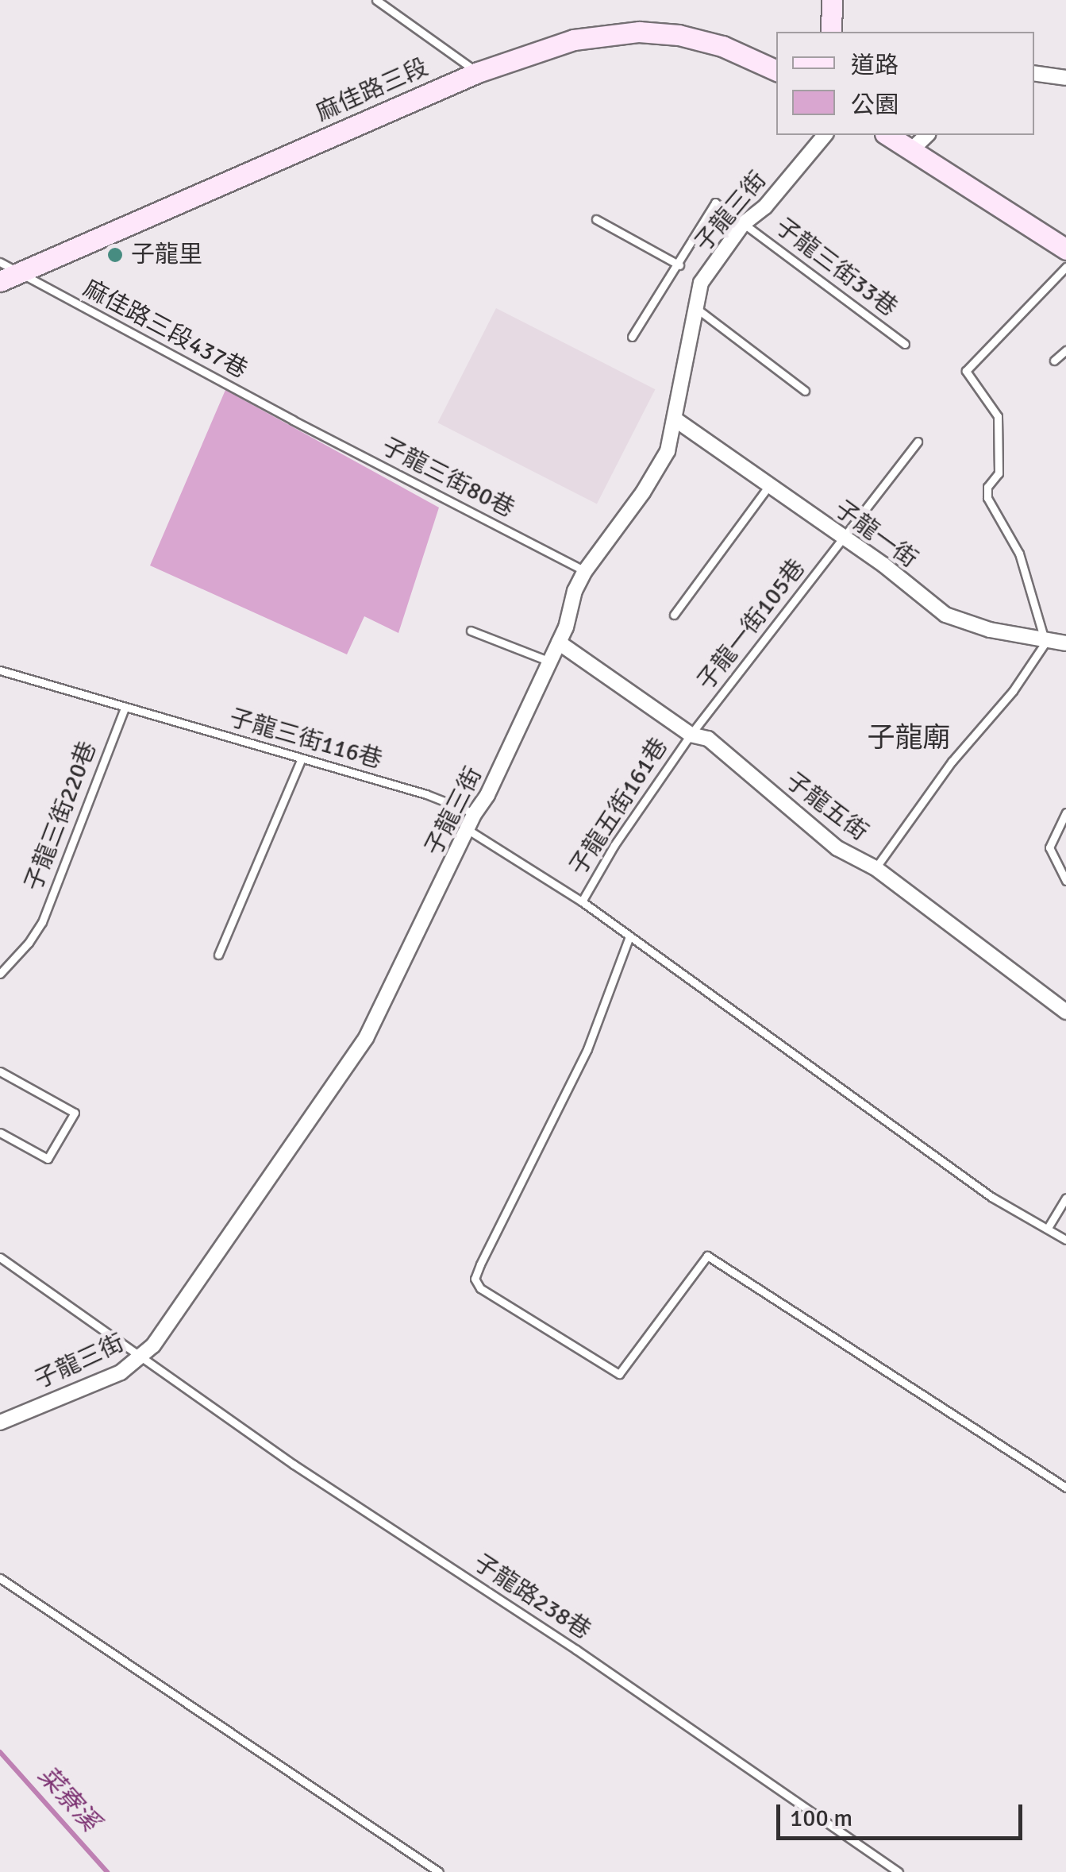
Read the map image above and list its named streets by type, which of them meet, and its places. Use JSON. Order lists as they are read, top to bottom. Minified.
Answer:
{"streets":{"main road":["麻佳路三段"],"street":["子龍三街","子龍一街","子龍五街"],"lane":["子龍三街33巷","麻佳路三段437巷","子龍三街80巷","子龍一街105巷","子龍三街116巷","子龍五街161巷","子龍三街220巷","子龍路238巷"]},"crossings":[["麻佳路三段","麻佳路三段437巷"],["子龍三街","子龍三街33巷"],["子龍三街","子龍三街80巷"],["子龍三街","子龍一街"],["子龍三街","子龍三街116巷"],["子龍三街","子龍五街"],["子龍三街","子龍路238巷"],["麻佳路三段437巷","子龍三街80巷"],["子龍一街","子龍一街105巷"],["子龍一街105巷","子龍五街161巷"],["子龍一街105巷","子龍五街"],["子龍三街116巷","子龍三街220巷"],["子龍五街161巷","子龍五街"]],"districts":["子龍廟"],"water":["菜寮溪"],"places":["子龍里"],"legend":["道路","公園"],"scale_bar":"100 m"}
